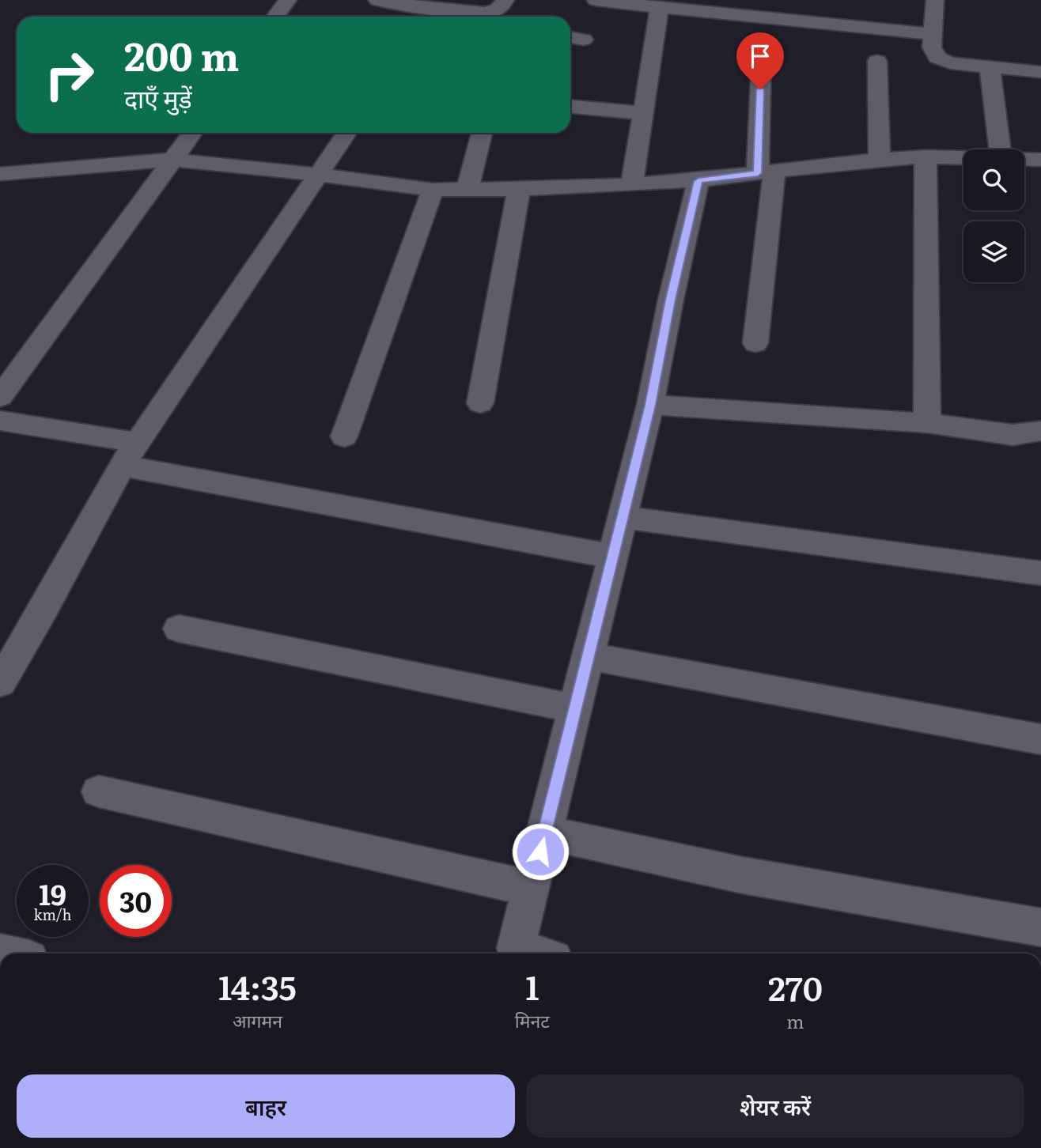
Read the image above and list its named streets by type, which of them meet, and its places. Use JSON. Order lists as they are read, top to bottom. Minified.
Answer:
{"page":{"turn":["200 m","दाएँ मुड़ें"],"speed":"19 km/h","limit":"30","eta":["14:35","आगमन","1","मिनट","270","m"],"buttons":["बाहर","शेयर करें"]}}
